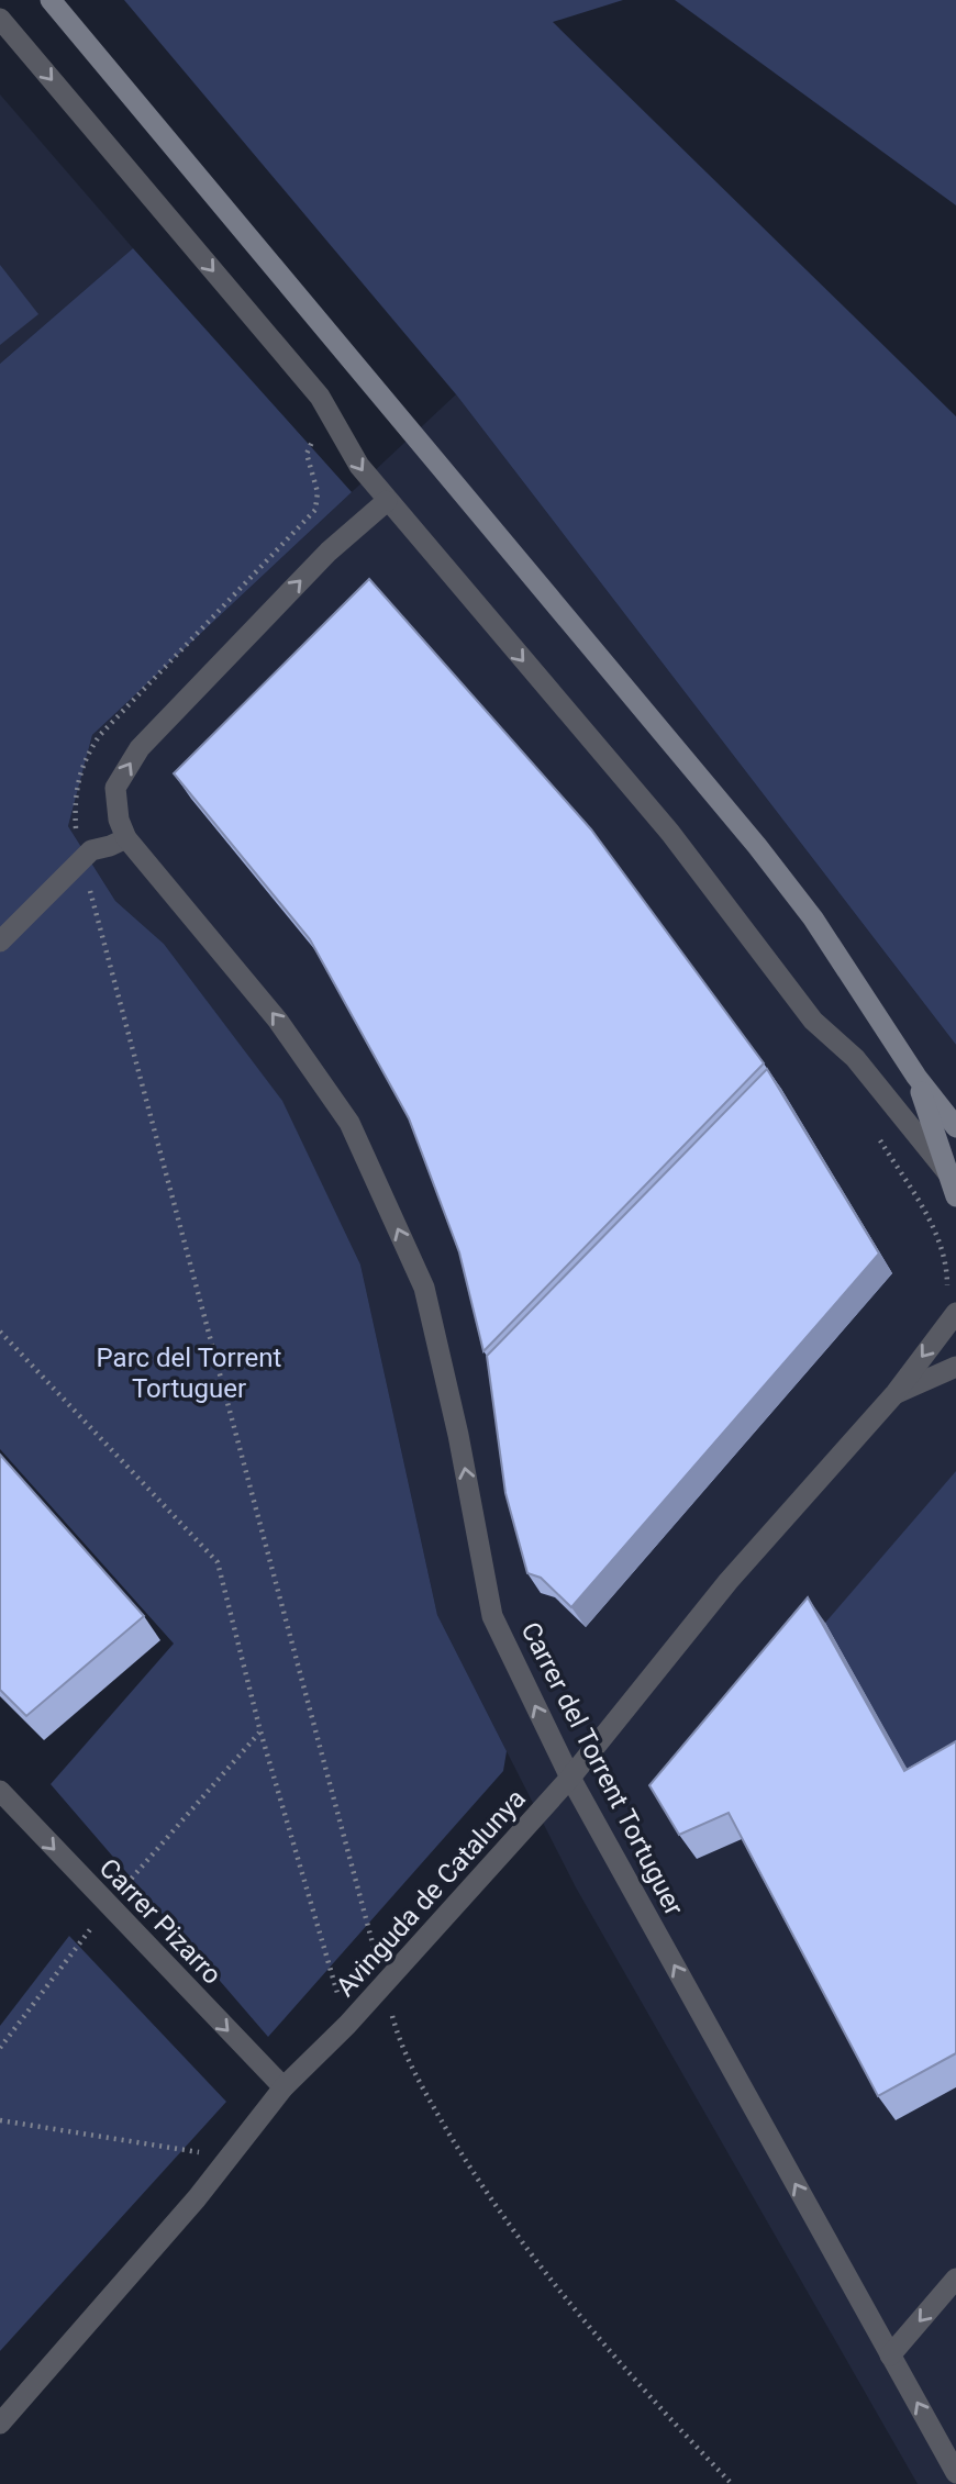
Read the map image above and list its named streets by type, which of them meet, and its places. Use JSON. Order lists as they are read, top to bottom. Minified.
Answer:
{"streets":{"street":["Carrer del Torrent Tortuguer","Avinguda de Catalunya","Carrer Pizarro"]},"crossings":[["Carrer del Torrent Tortuguer","Avinguda de Catalunya"],["Avinguda de Catalunya","Carrer Pizarro"]],"one_way":["Carrer del Torrent Tortuguer","Carrer Pizarro"],"parks":["Parc del Torrent Tortuguer"]}
